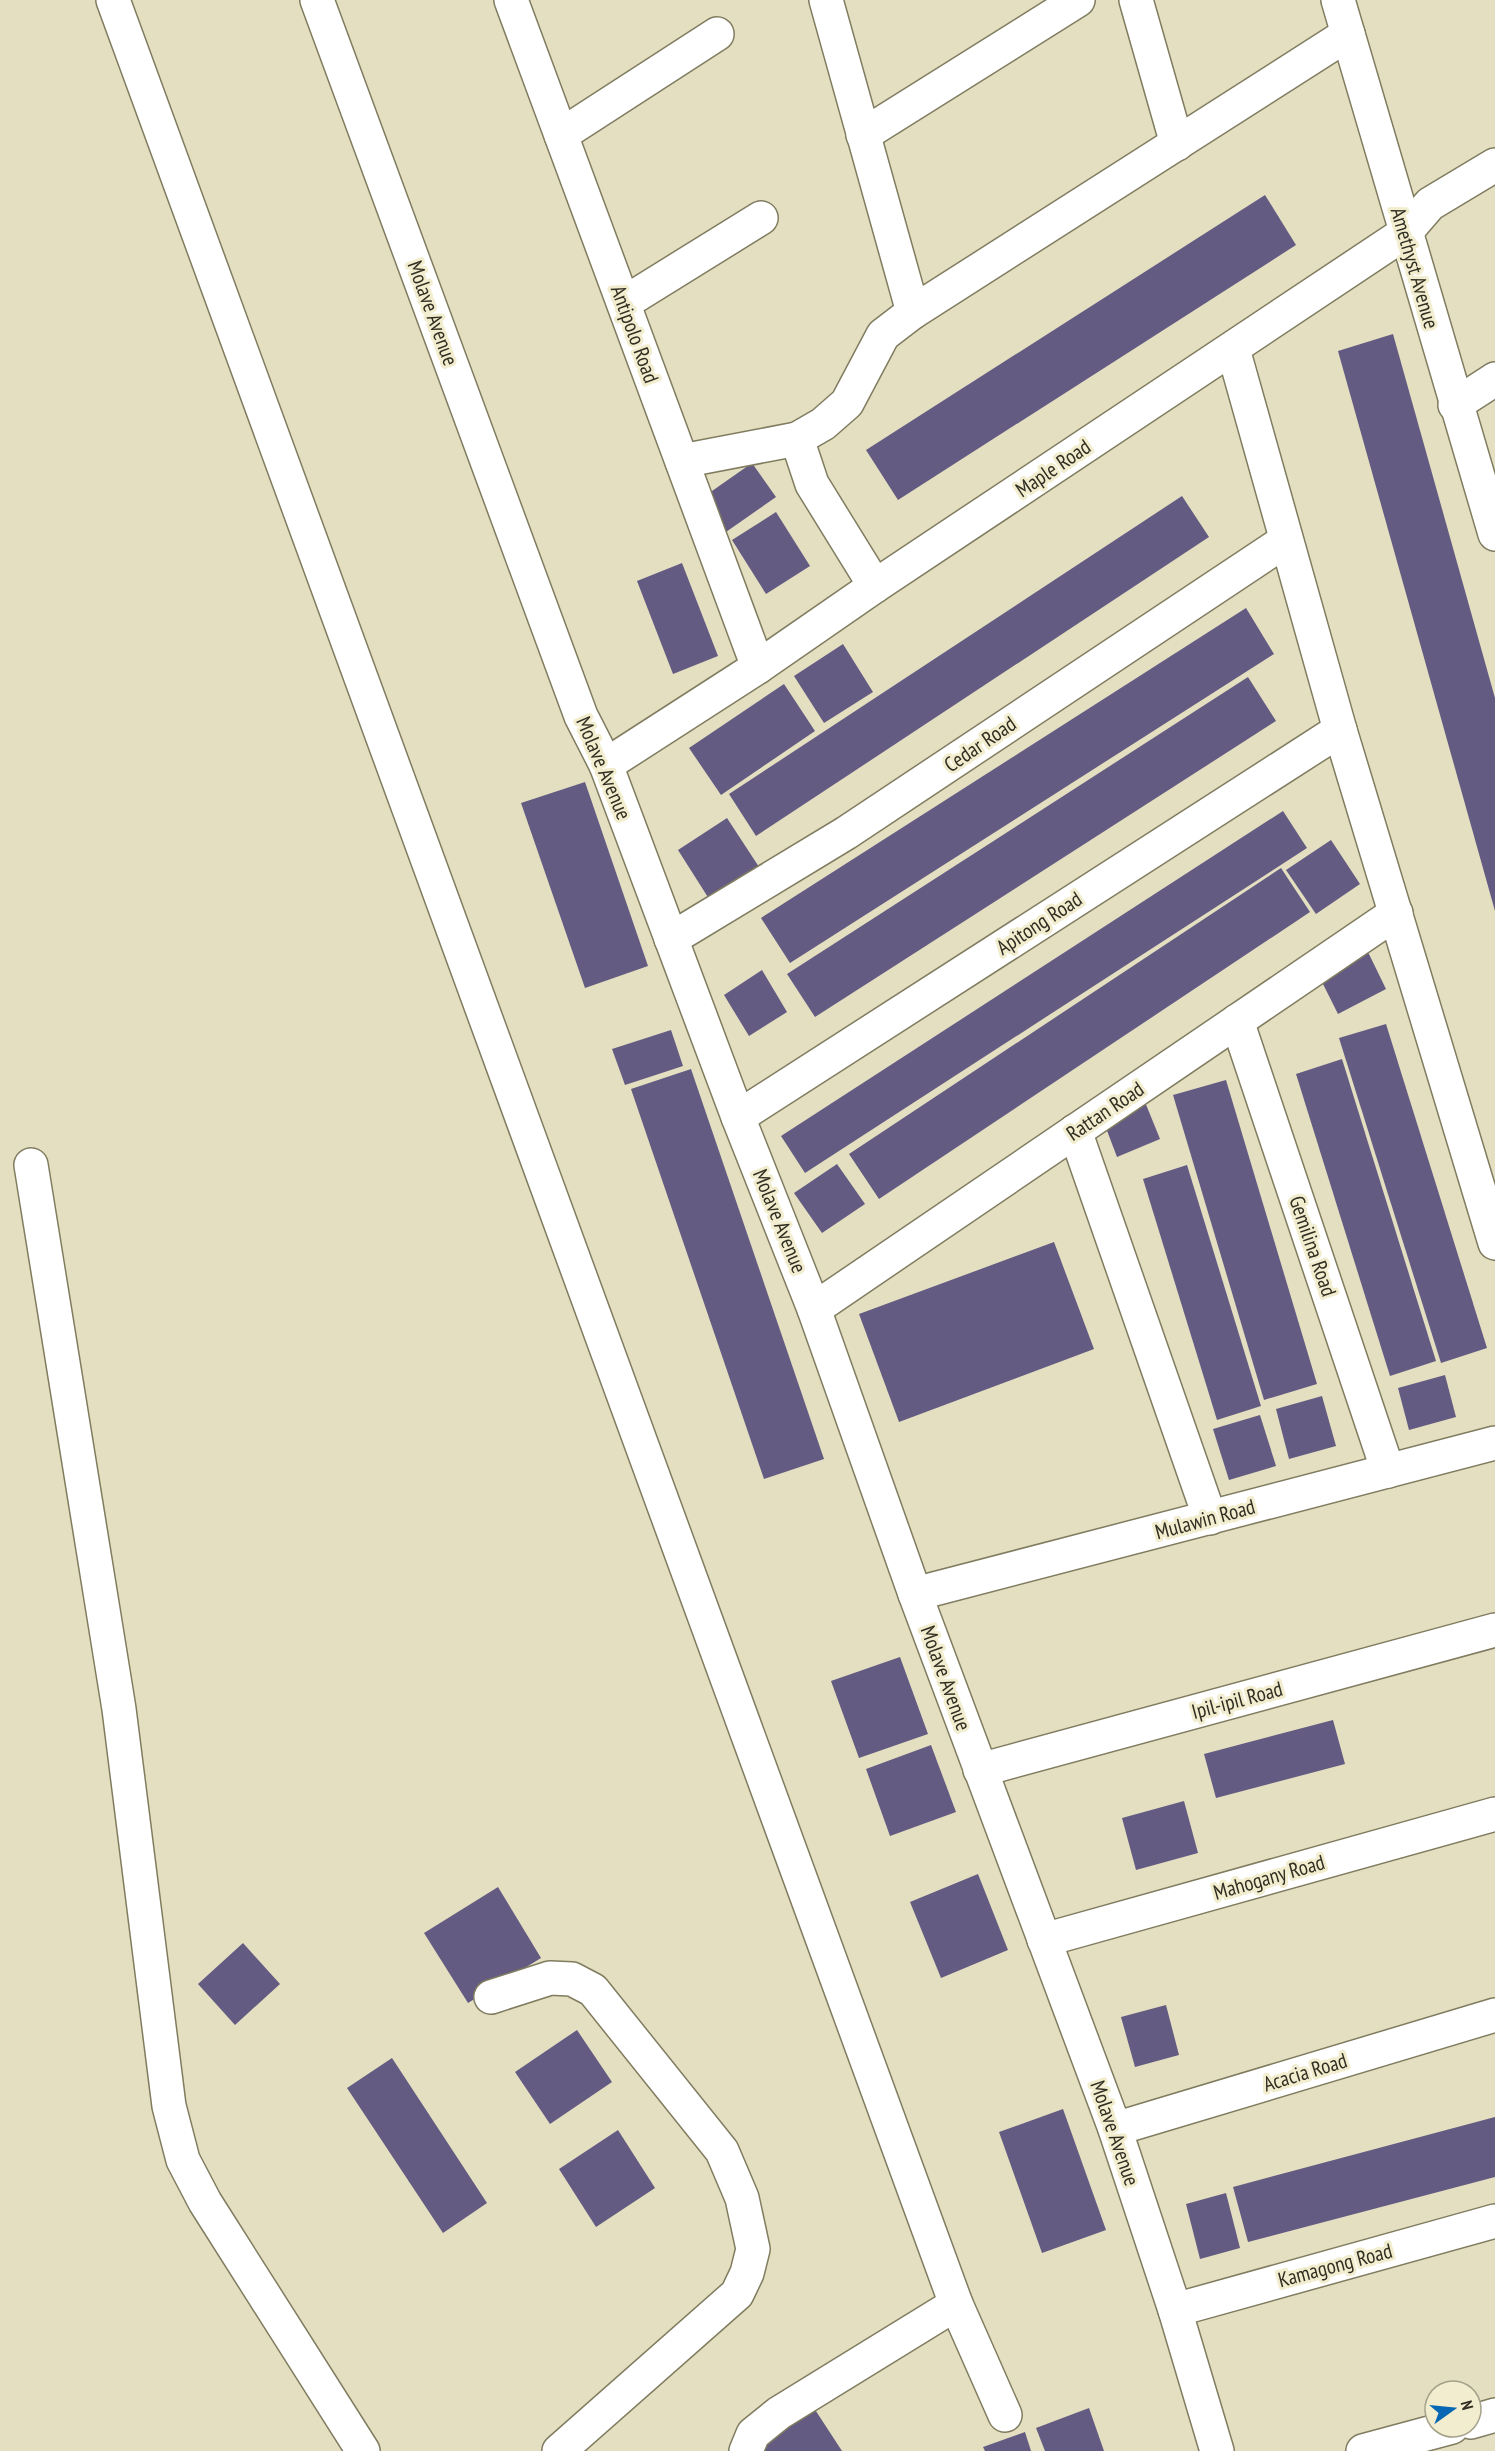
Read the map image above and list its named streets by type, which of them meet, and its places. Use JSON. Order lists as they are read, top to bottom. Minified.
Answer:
{"streets":{"street":["Amethyst Avenue","Molave Avenue","Antipolo Road","Maple Road","Cedar Road","Apitong Road","Rattan Road","Gemilina Road","Mulawin Road","Ipil-ipil Road","Mahogany Road","Acacia Road","Kamagong Road"]},"crossings":[["Amethyst Avenue","Maple Road"],["Molave Avenue","Maple Road"],["Molave Avenue","Cedar Road"],["Molave Avenue","Apitong Road"],["Molave Avenue","Rattan Road"],["Molave Avenue","Mulawin Road"],["Molave Avenue","Ipil-ipil Road"],["Molave Avenue","Mahogany Road"],["Molave Avenue","Acacia Road"],["Molave Avenue","Kamagong Road"],["Antipolo Road","Maple Road"],["Rattan Road","Gemilina Road"],["Gemilina Road","Mulawin Road"]],"north":"right"}
